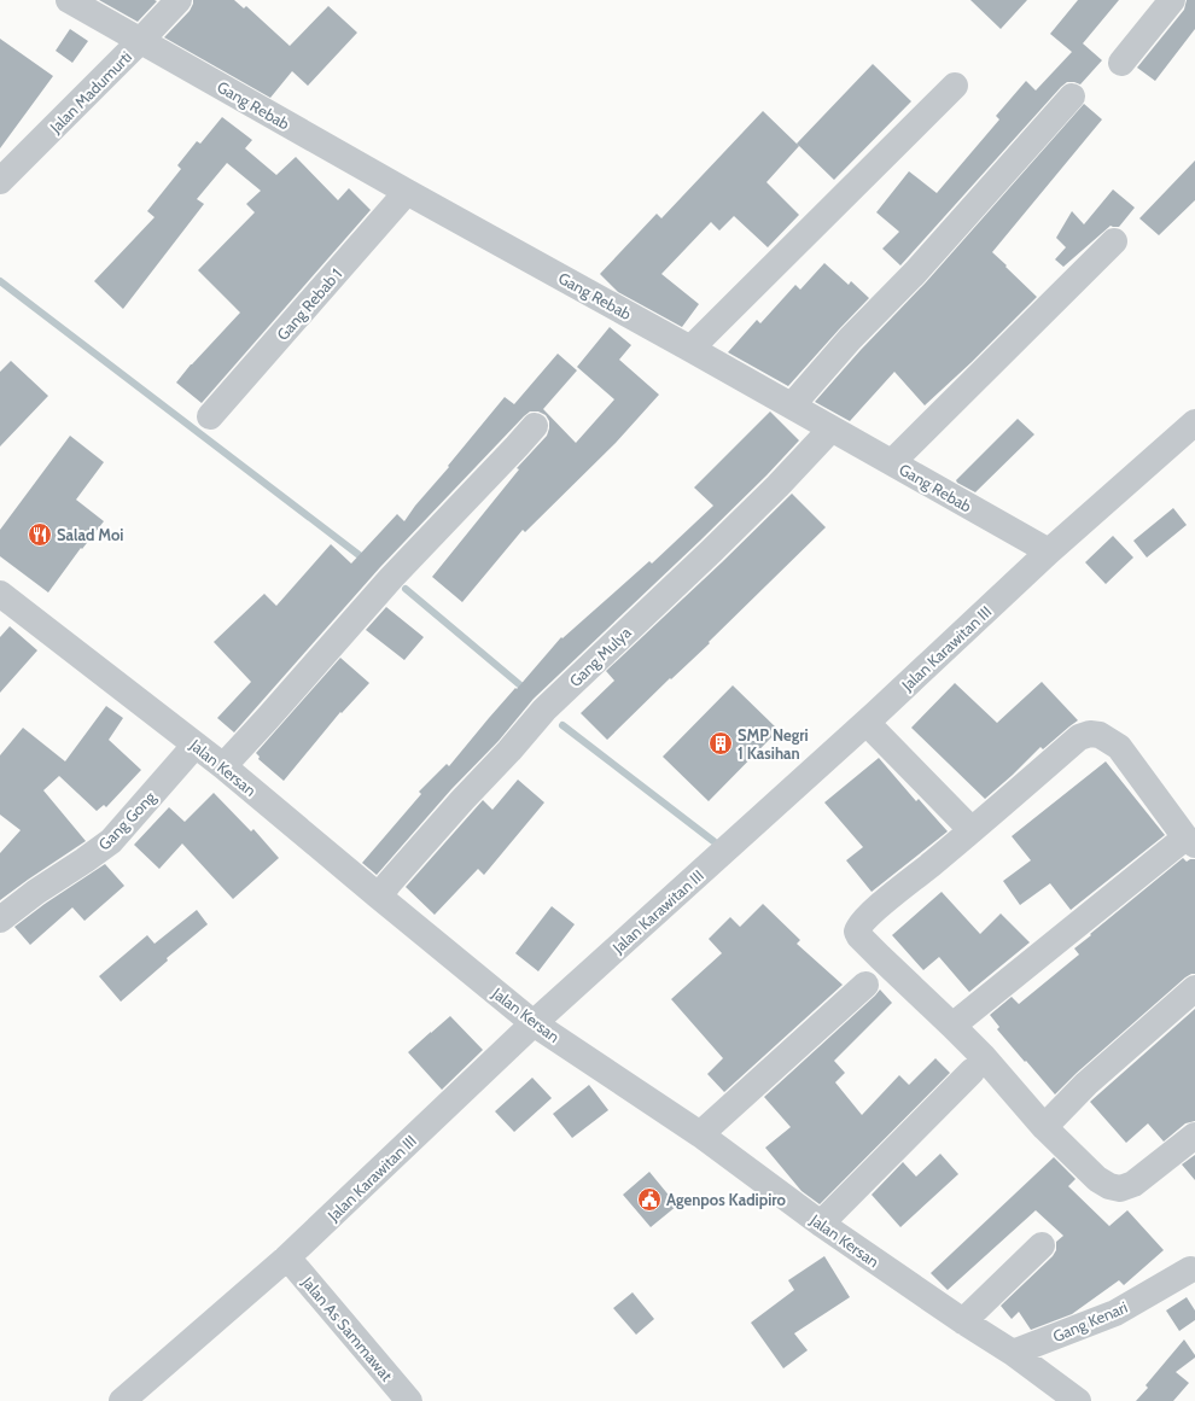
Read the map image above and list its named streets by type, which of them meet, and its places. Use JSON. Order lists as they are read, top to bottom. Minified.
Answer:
{"streets":{"street":["Jalan Madumurti","Gang Rebab","Gang Rebab 1","Jalan Karawitan III","Gang Mulya","Jalan Kersan","Gang Gong","Gang Kenari","Jalan As Sammawat"]},"crossings":[["Jalan Madumurti","Gang Rebab"],["Gang Rebab","Gang Rebab 1"],["Gang Rebab","Jalan Karawitan III"],["Gang Rebab","Gang Mulya"],["Jalan Karawitan III","Jalan Kersan"],["Jalan Karawitan III","Jalan As Sammawat"],["Gang Mulya","Jalan Kersan"],["Jalan Kersan","Gang Gong"],["Jalan Kersan","Gang Kenari"]],"places":{"restaurant":["Salad Moi"],"building":["SMP Negri 1 Kasihan"],"public building":["Agenpos Kadipiro"]}}
